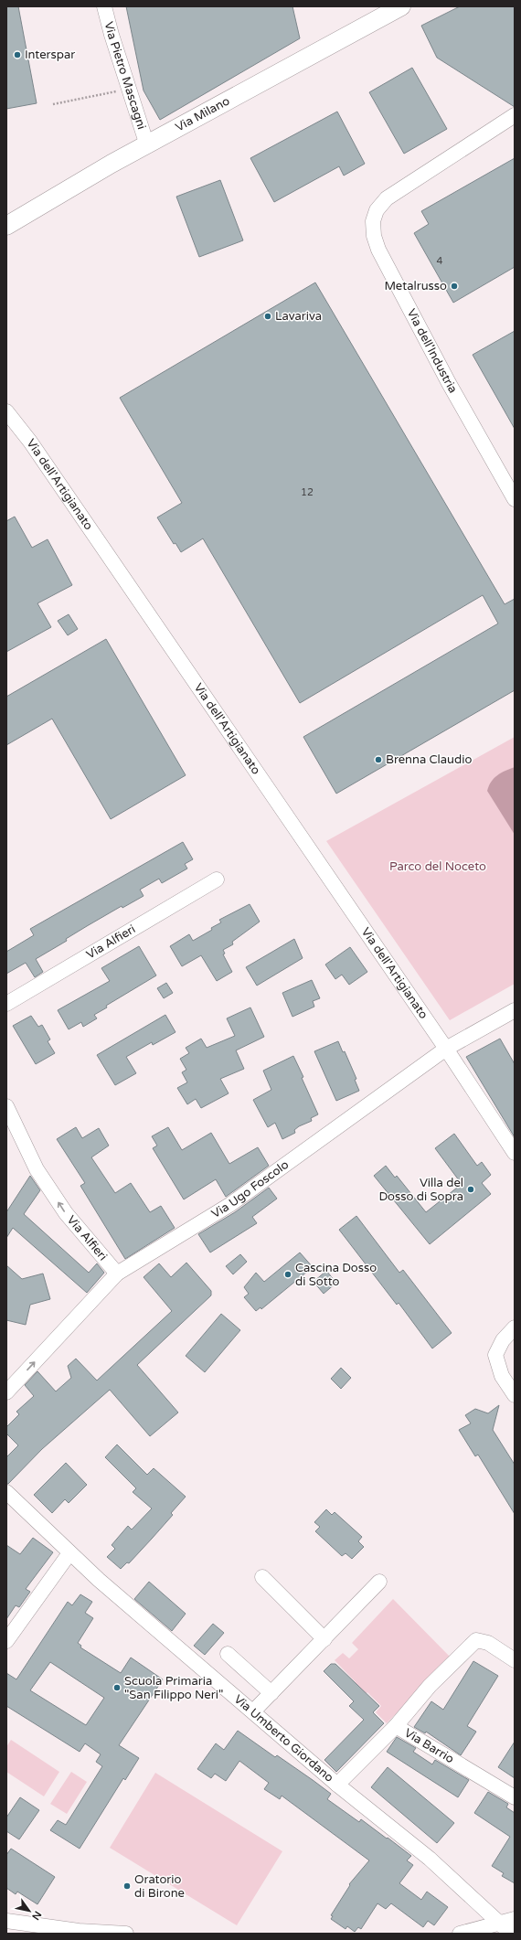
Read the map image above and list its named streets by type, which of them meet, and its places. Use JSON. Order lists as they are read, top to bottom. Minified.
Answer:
{"streets":{"main road":["Via Milano"],"street":["Via Pietro Mascagni","Via dell'Industria","Via dell'Artigianato","Via Alfieri","Via Ugo Foscolo","Via Umberto Giordano","Via Barrio"]},"crossings":[["Via Pietro Mascagni","Via Milano"],["Via dell'Artigianato","Via Ugo Foscolo"],["Via Alfieri","Via Ugo Foscolo"],["Via Umberto Giordano","Via Barrio"]],"one_way":["Via Alfieri"],"parks":["Parco del Noceto"],"places":["Interspar","Metalrusso","Lavariva","Brenna Claudio","Villa del Dosso di Sopra","Cascina Dosso di Sotto","Scuola Primaria \"San Filippo Neri\"","Oratorio di Birone"],"house_numbers":["4","12"],"north":"bottom right"}
